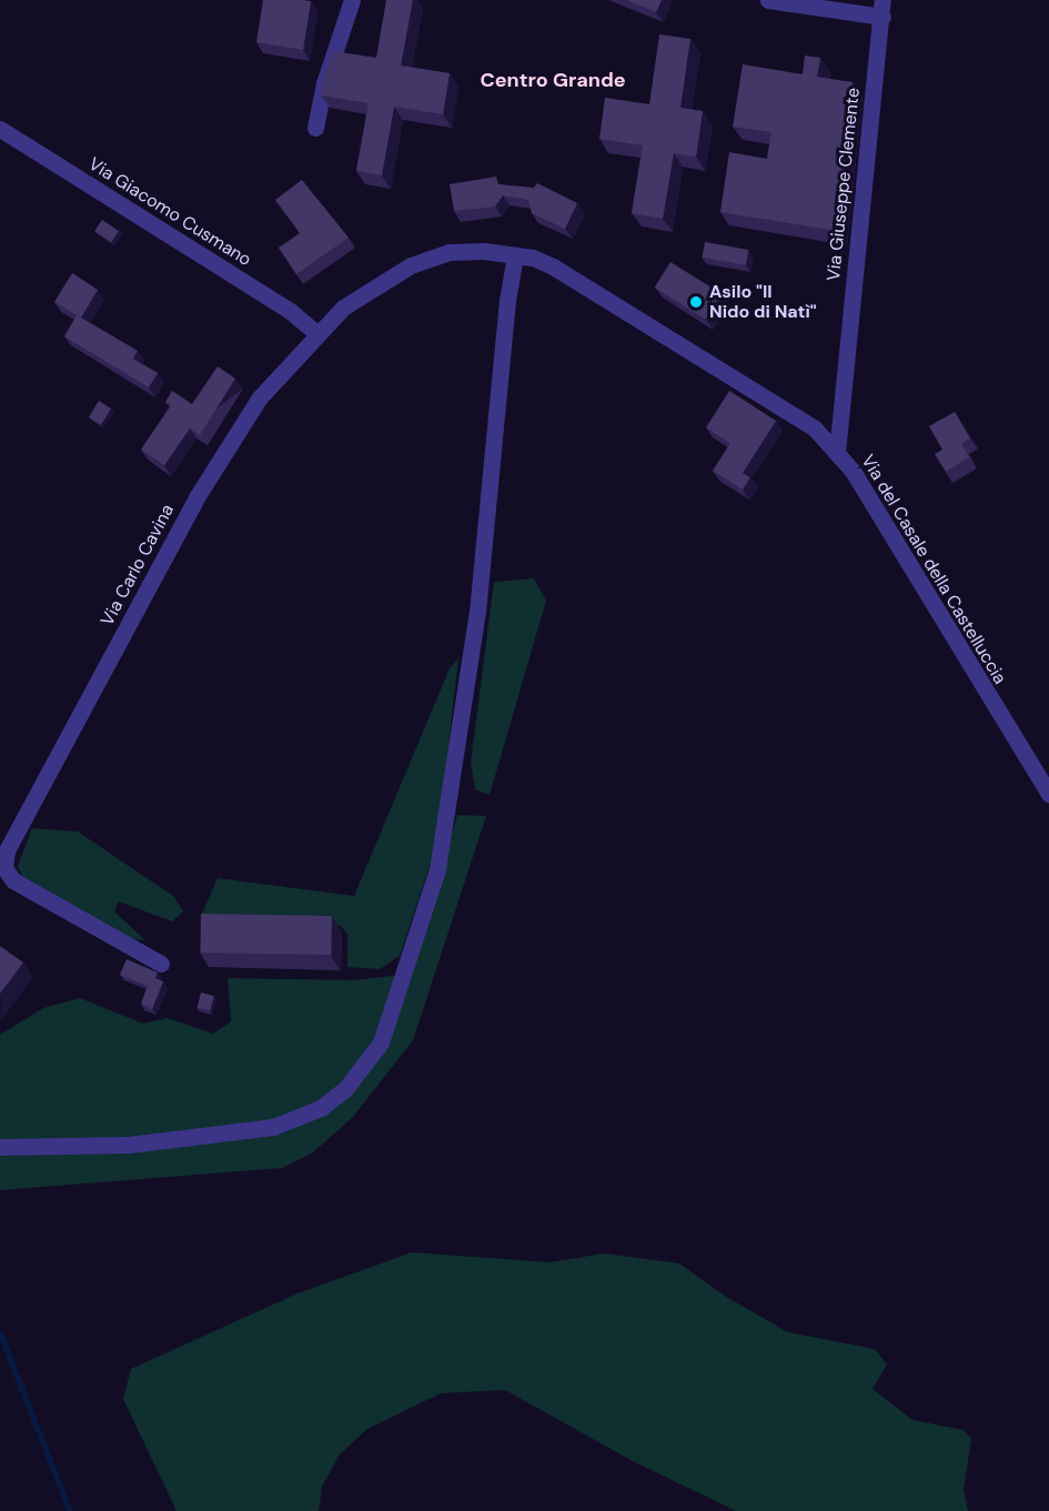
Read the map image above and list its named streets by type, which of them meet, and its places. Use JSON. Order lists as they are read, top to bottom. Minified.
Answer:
{"streets":{"street":["Via Giuseppe Clemente","Via Giacomo Cusmano","Via Carlo Cavina","Via del Casale della Castelluccia"]},"crossings":[["Via Giuseppe Clemente","Via del Casale della Castelluccia"],["Via Giacomo Cusmano","Via Carlo Cavina"],["Via Carlo Cavina","Via del Casale della Castelluccia"]],"districts":["Centro Grande"],"places":["Asilo \"Il Nido di Natì\""]}
